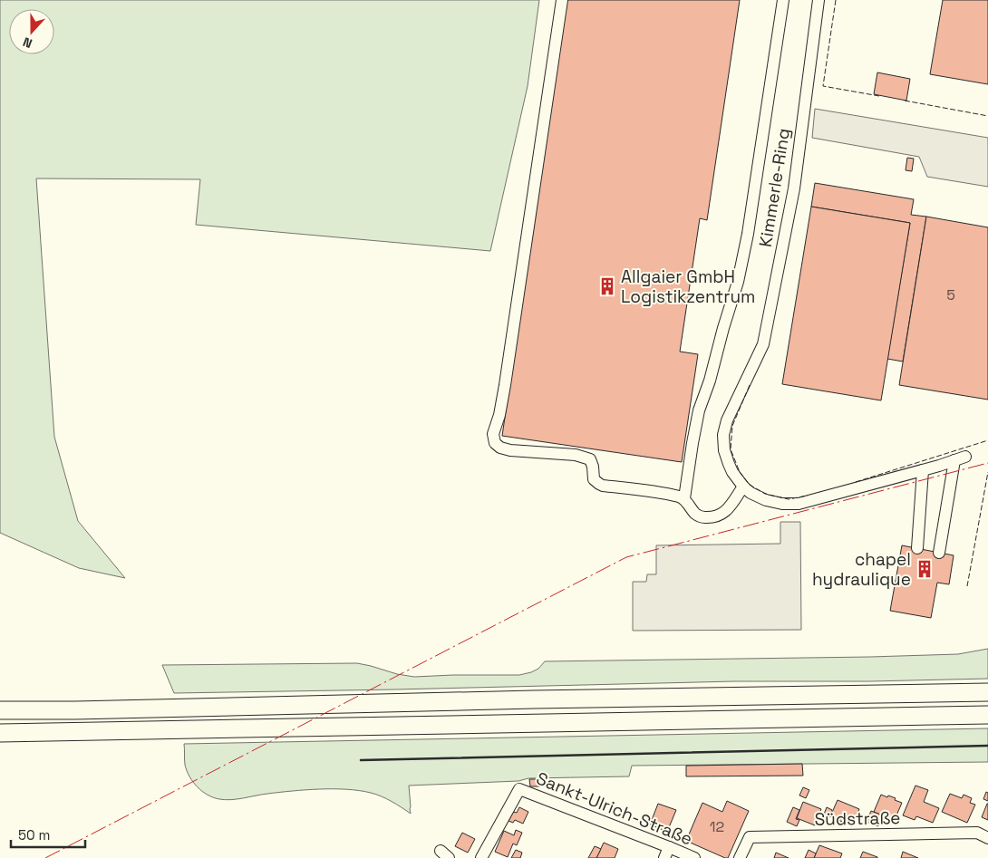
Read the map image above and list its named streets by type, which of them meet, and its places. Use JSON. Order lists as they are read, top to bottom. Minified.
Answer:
{"streets":{"street":["Kimmerle-Ring","Sankt-Ulrich-Straße","Südstraße"]},"places":{"building":["Allgaier GmbH Logistikzentrum","chapel hydraulique"]},"house_numbers":["5","12"],"scale_bar":"50 m","north":"bottom"}
